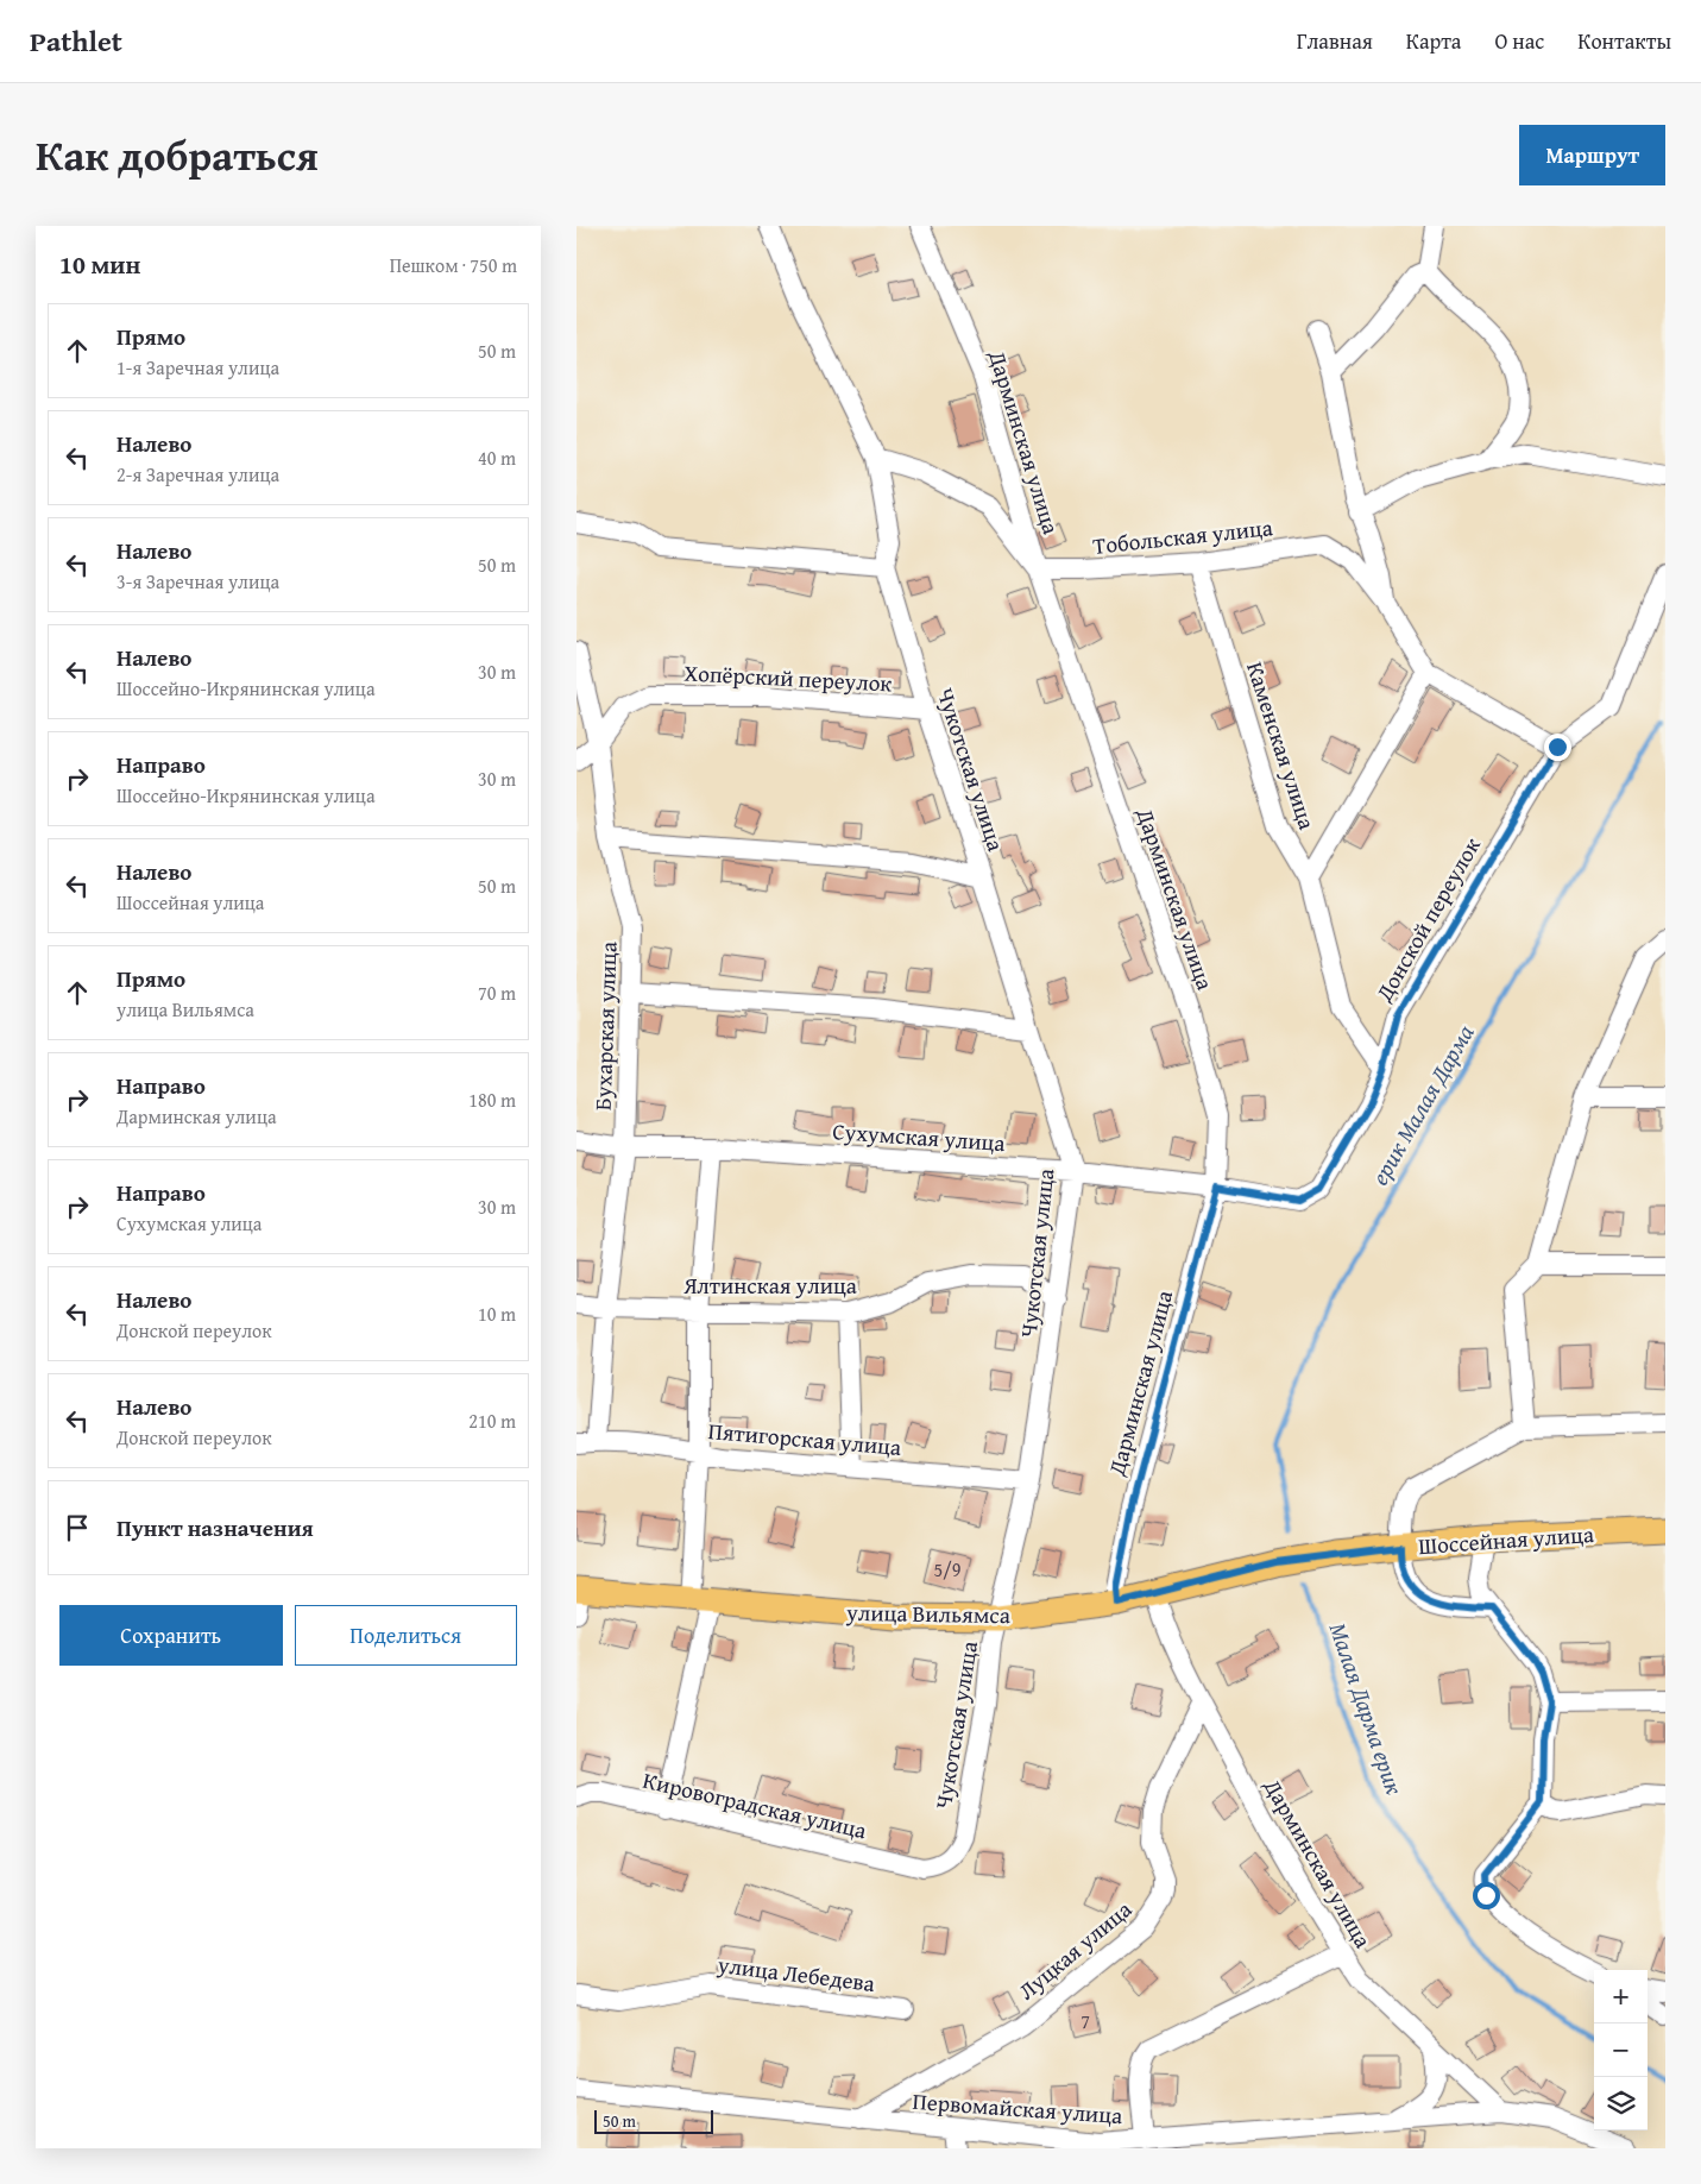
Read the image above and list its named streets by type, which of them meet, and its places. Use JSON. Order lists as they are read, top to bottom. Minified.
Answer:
{"streets":{"main road":["Шоссейная улица","улица Вильямса"],"street":["Дарминская улица","Тобольская улица","Хопёрский переулок","Каменская улица","Чукотская улица","Донской переулок","Бухарская улица","Сухумская улица","Ялтинская улица","Пятигорская улица","Кировоградская улица","Луцкая улица","улица Лебедева","Первомайская улица"]},"crossings":[["Дарминская улица","Тобольская улица"],["Дарминская улица","Сухумская улица"],["Дарминская улица","улица Вильямса"],["Дарминская улица","Луцкая улица"],["Дарминская улица","Первомайская улица"],["Тобольская улица","Каменская улица"],["Тобольская улица","Донской переулок"],["Хопёрский переулок","Чукотская улица"],["Хопёрский переулок","Бухарская улица"],["Каменская улица","Донской переулок"],["Чукотская улица","Сухумская улица"],["Чукотская улица","Ялтинская улица"],["Чукотская улица","Пятигорская улица"],["Чукотская улица","улица Вильямса"],["Чукотская улица","Кировоградская улица"],["Донской переулок","Сухумская улица"],["Бухарская улица","Сухумская улица"],["Бухарская улица","Ялтинская улица"],["Бухарская улица","Пятигорская улица"],["Шоссейная улица","улица Вильямса"],["Луцкая улица","Первомайская улица"]],"water":["ерик Малая Дарма","Малая Дарма ерик"],"house_numbers":["5/9","7"],"scale_bar":"50 m","page":{"header":"Pathlet","nav":["Главная","Карта","О нас","Контакты"],"title":"Как добраться","buttons":["Маршрут",["Сохранить","Поделиться"]],"heading":["10 мин","Пешком · 750 m"],"list":[["Прямо","1-я Заречная улица","50 m"],["Налево","2-я Заречная улица","40 m"],["Налево","3-я Заречная улица","50 m"],["Налево","Шоссейно-Икрянинская улица","30 m"],["Направо","Шоссейно-Икрянинская улица","30 m"],["Налево","Шоссейная улица","50 m"],["Прямо","улица Вильямса","70 m"],["Направо","Дарминская улица","180 m"],["Направо","Сухумская улица","30 m"],["Налево","Донской переулок","10 m"],["Налево","Донской переулок","210 m"],"Пункт назначения"],"map_buttons":["+","−"],"scale":"50 m"}}
